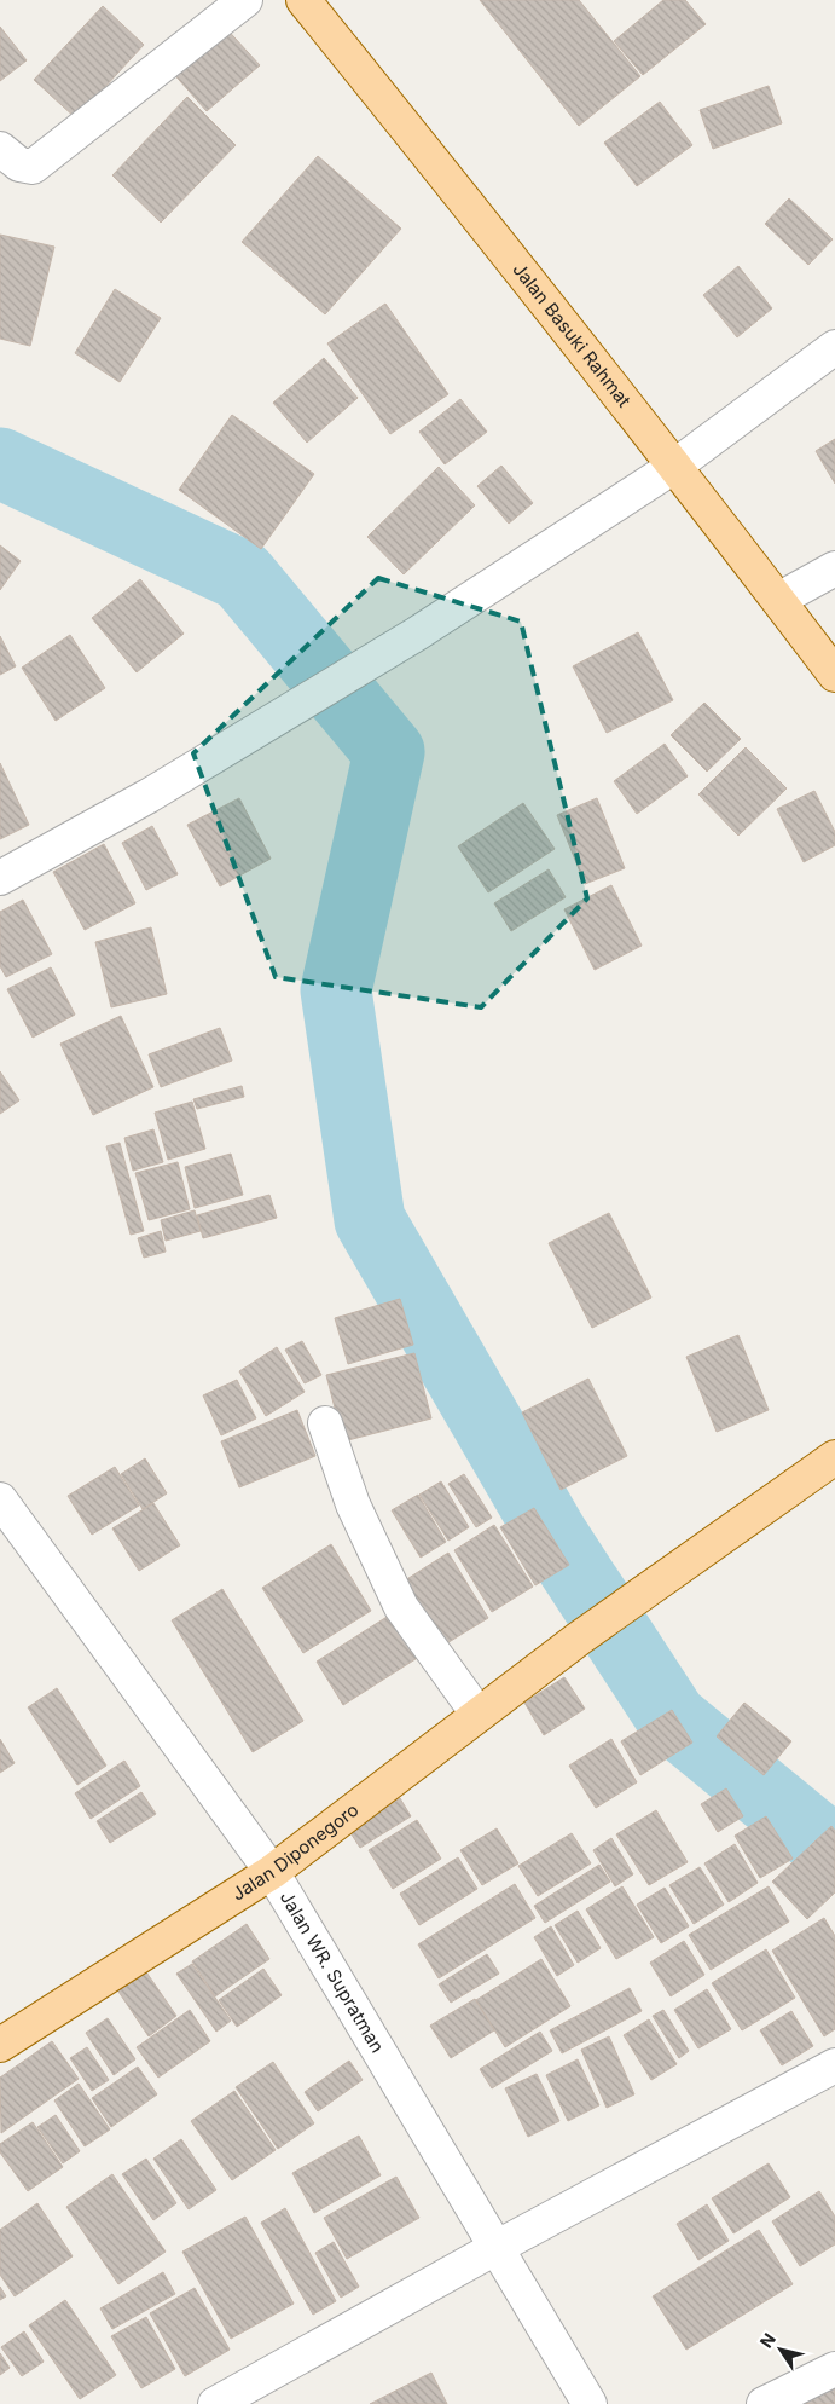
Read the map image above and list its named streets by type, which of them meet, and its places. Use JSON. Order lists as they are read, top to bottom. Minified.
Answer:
{"streets":{"main road":["Jalan Basuki Rahmat","Jalan Diponegoro"],"street":["Jalan WR. Supratman"]},"crossings":[["Jalan Diponegoro","Jalan WR. Supratman"]],"north":"top left"}
